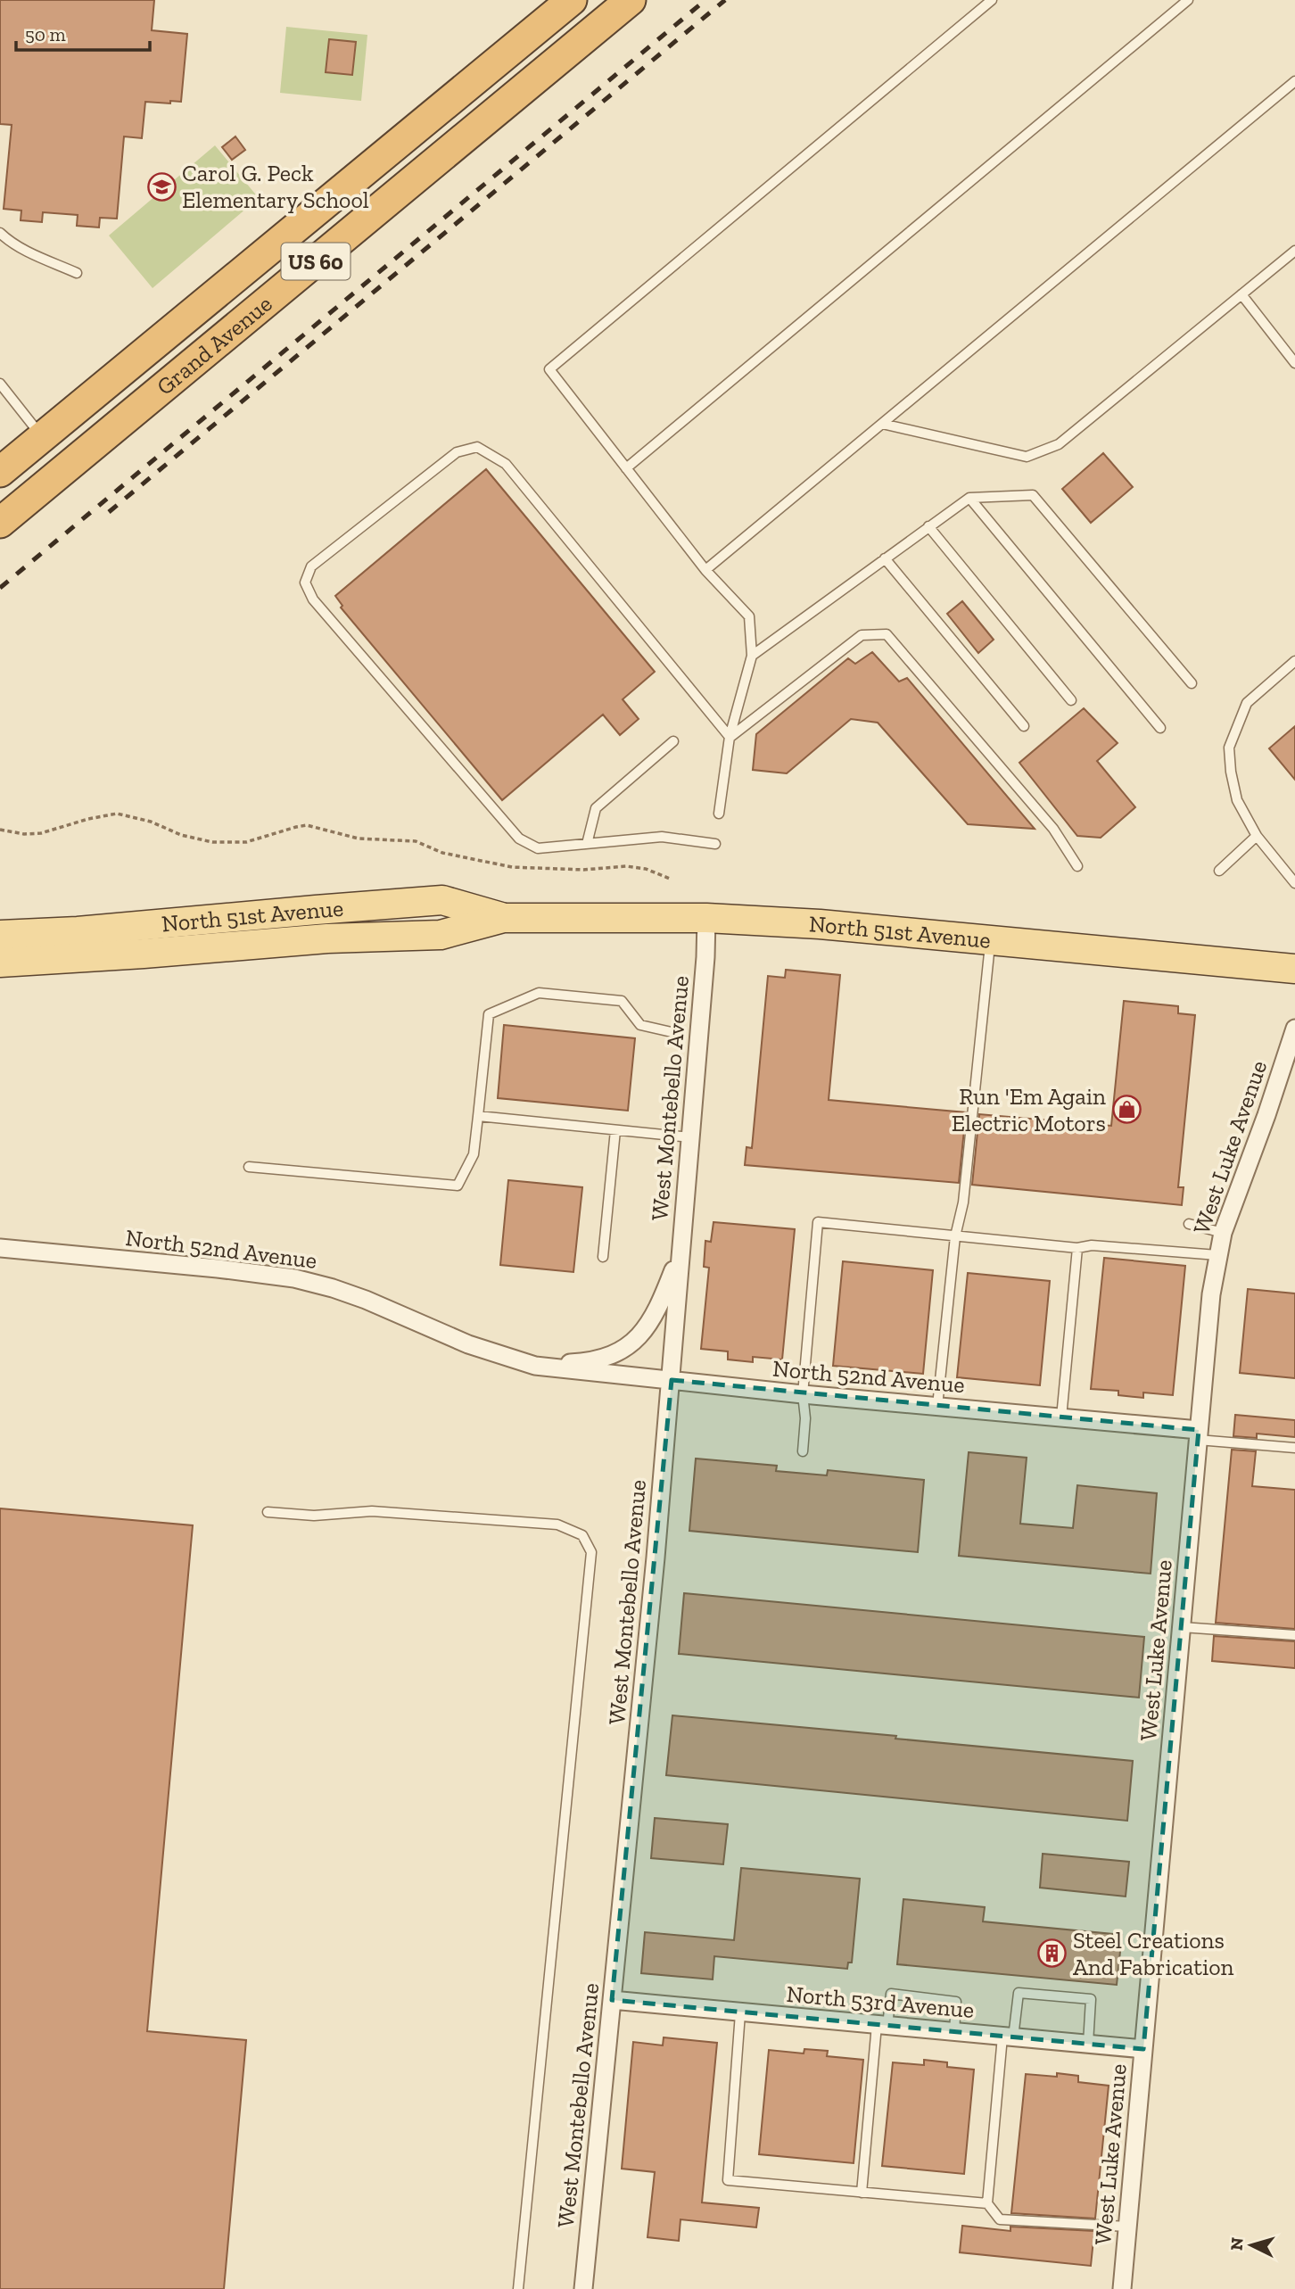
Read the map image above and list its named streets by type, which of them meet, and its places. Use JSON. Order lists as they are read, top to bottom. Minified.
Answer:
{"streets":{"highway":["US 60","Grand Avenue"],"main road":["North 51st Avenue"],"street":["West Montebello Avenue","West Luke Avenue","North 52nd Avenue","North 53rd Avenue"]},"crossings":[["North 51st Avenue","West Montebello Avenue"],["West Montebello Avenue","North 52nd Avenue"],["West Montebello Avenue","North 53rd Avenue"],["West Luke Avenue","North 52nd Avenue"],["West Luke Avenue","North 53rd Avenue"]],"places":{"school or university":["Carol G. Peck Elementary School"],"shop":["Run 'Em Again Electric Motors"],"building":["Steel Creations And Fabrication"]},"scale_bar":"50 m","north":"left"}
